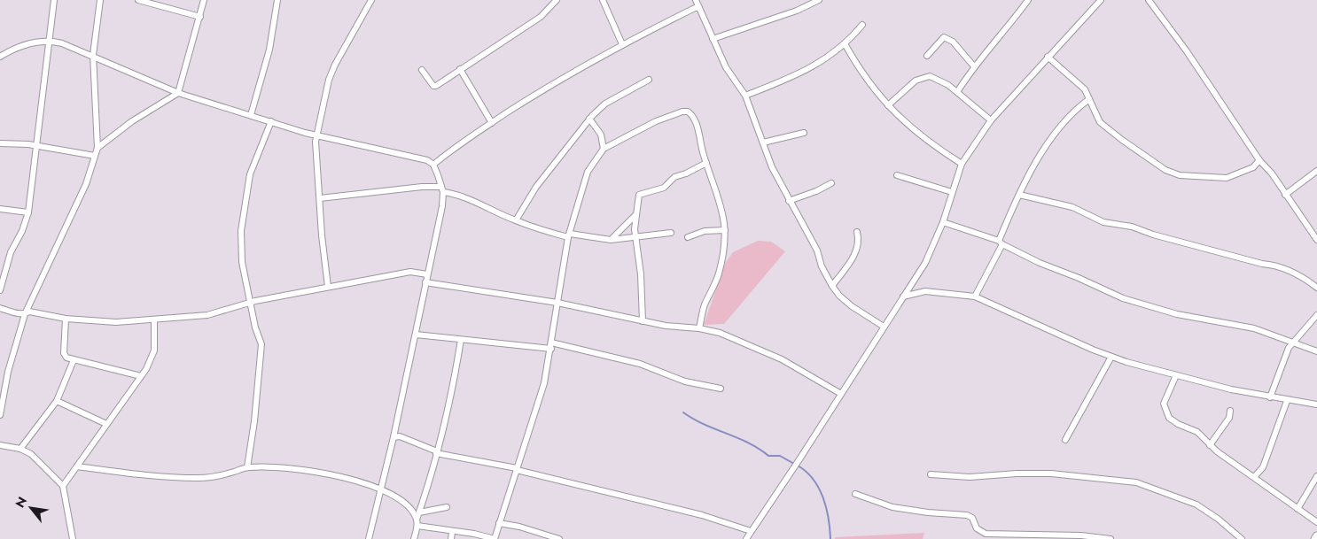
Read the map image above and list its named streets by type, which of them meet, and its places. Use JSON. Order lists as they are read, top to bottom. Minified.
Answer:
{"north":"top left"}
